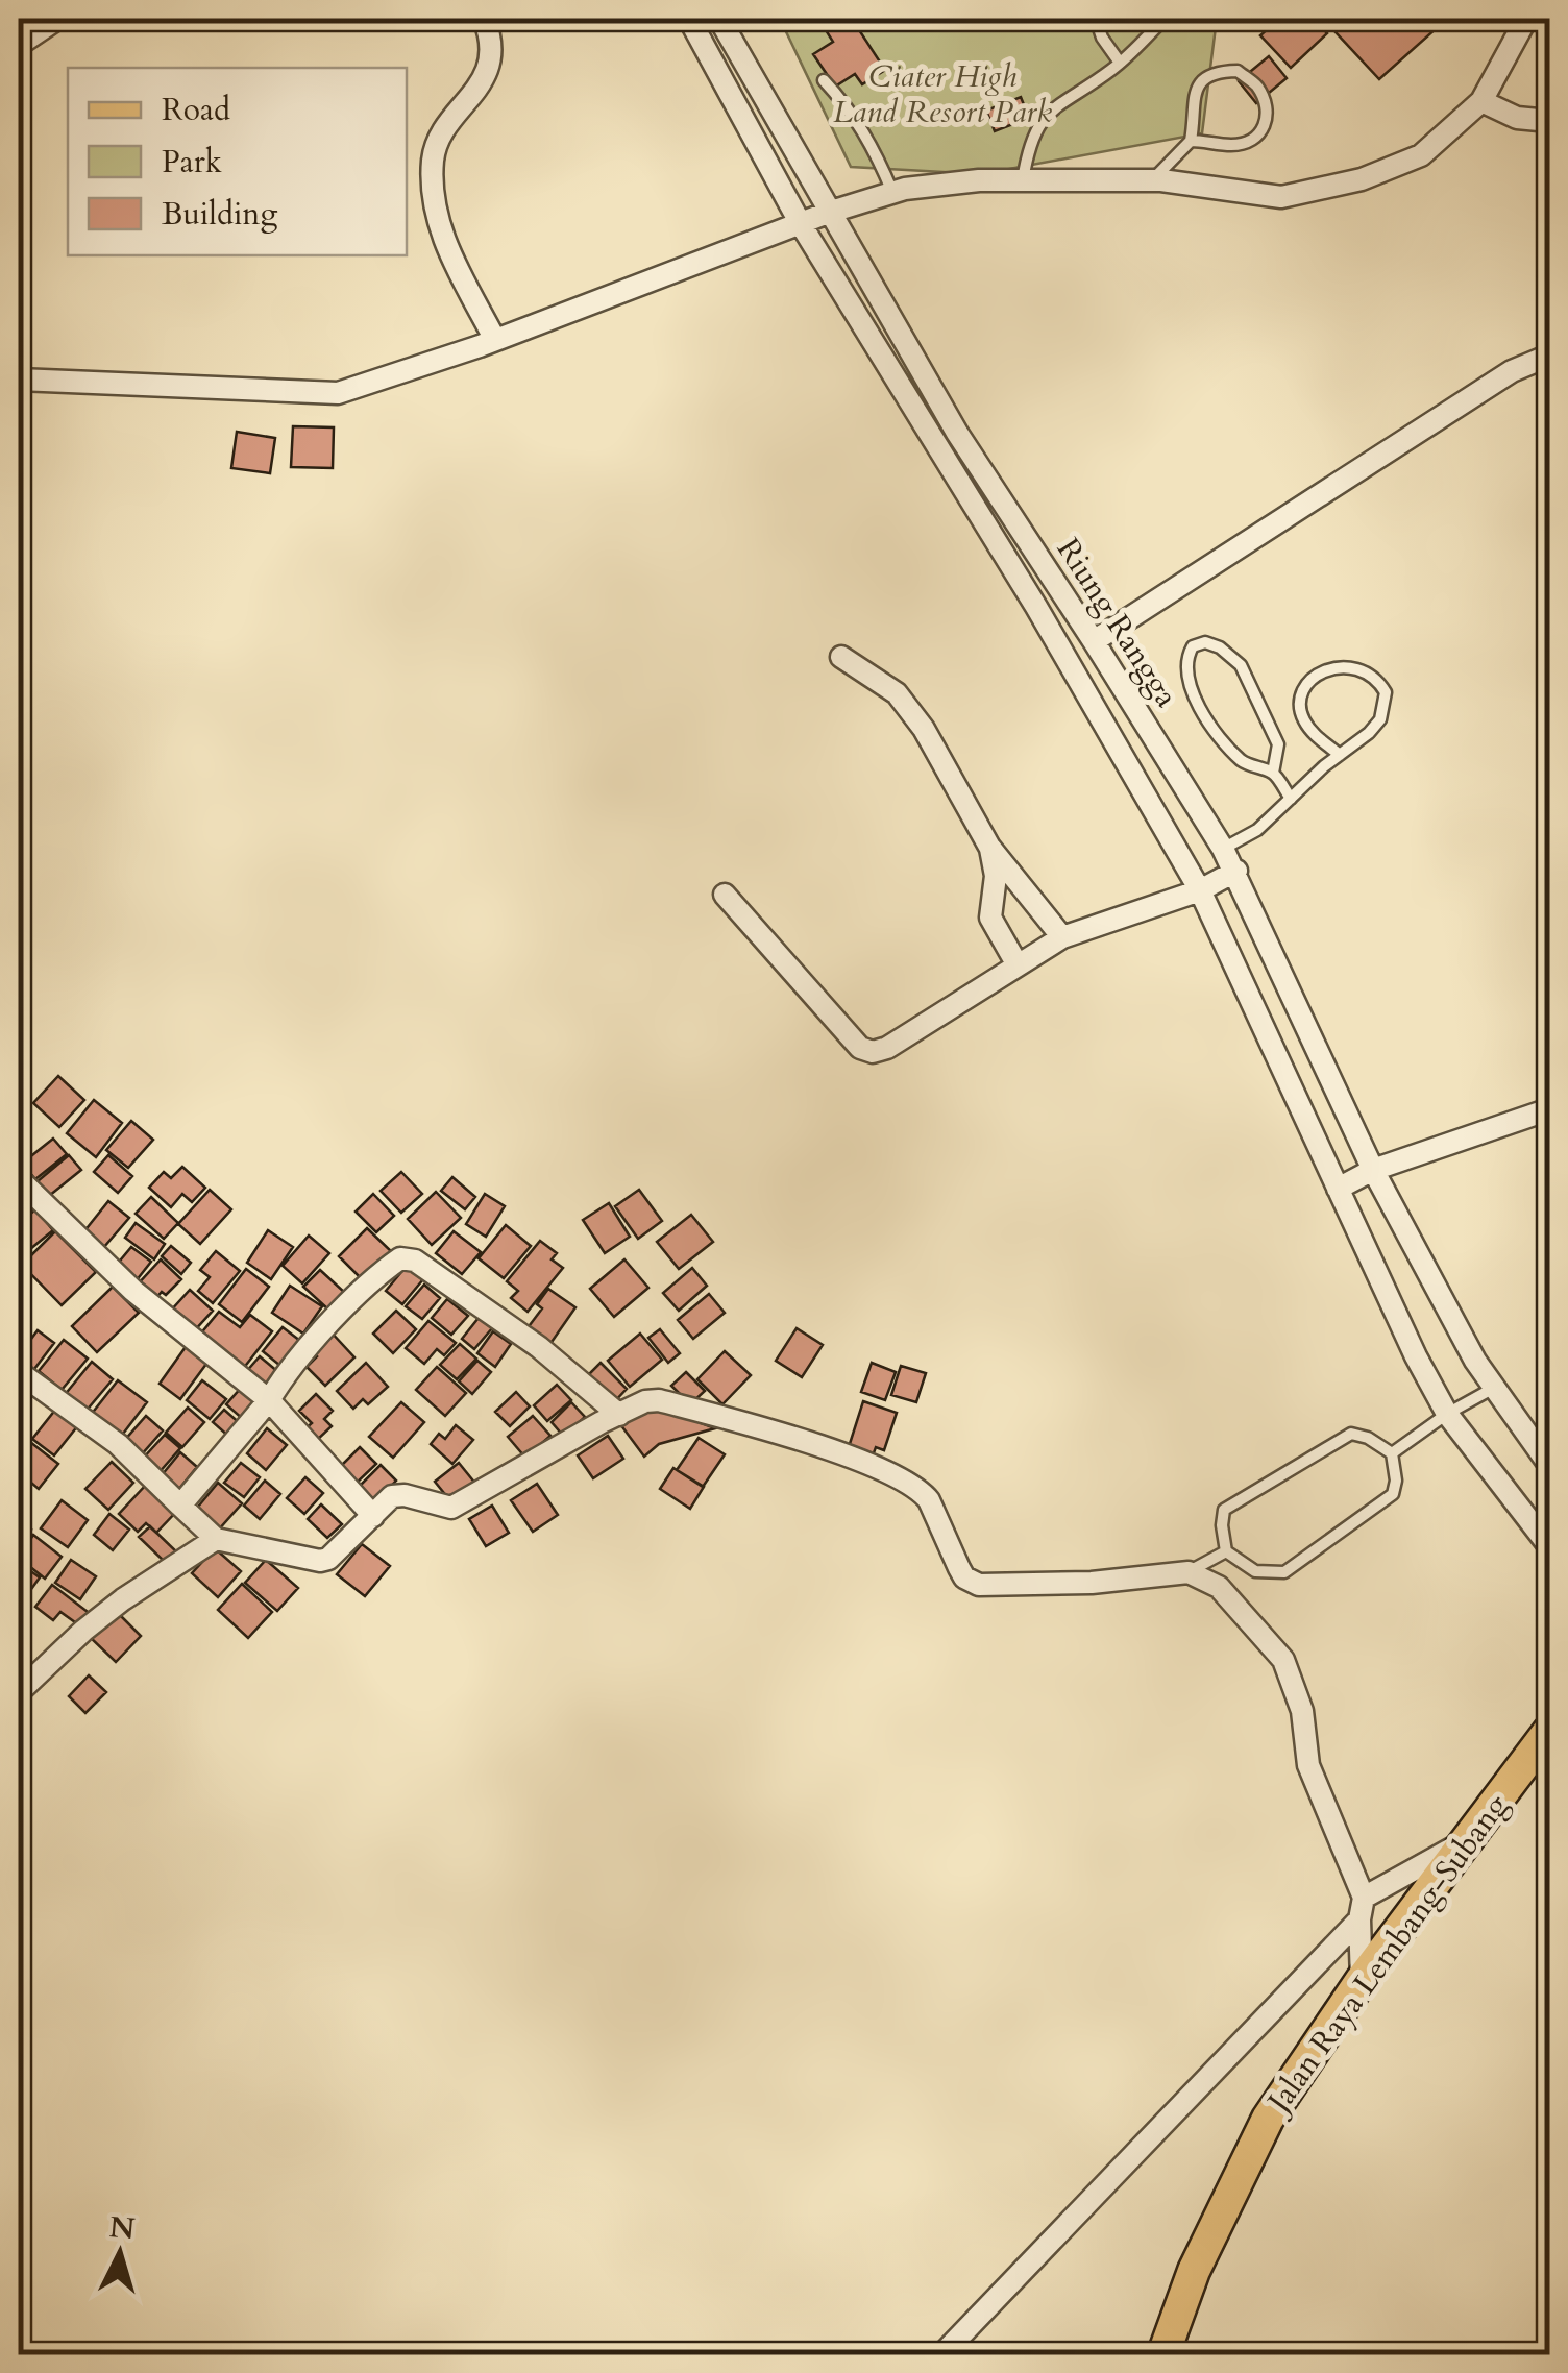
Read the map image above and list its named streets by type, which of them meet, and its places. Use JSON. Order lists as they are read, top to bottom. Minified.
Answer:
{"streets":{"main road":["Jalan Raya Lembang-Subang"],"street":["Riung Rangga"]},"parks":["Ciater High Land Resort Park"],"legend":["Road","Park","Building"],"north":"top"}
